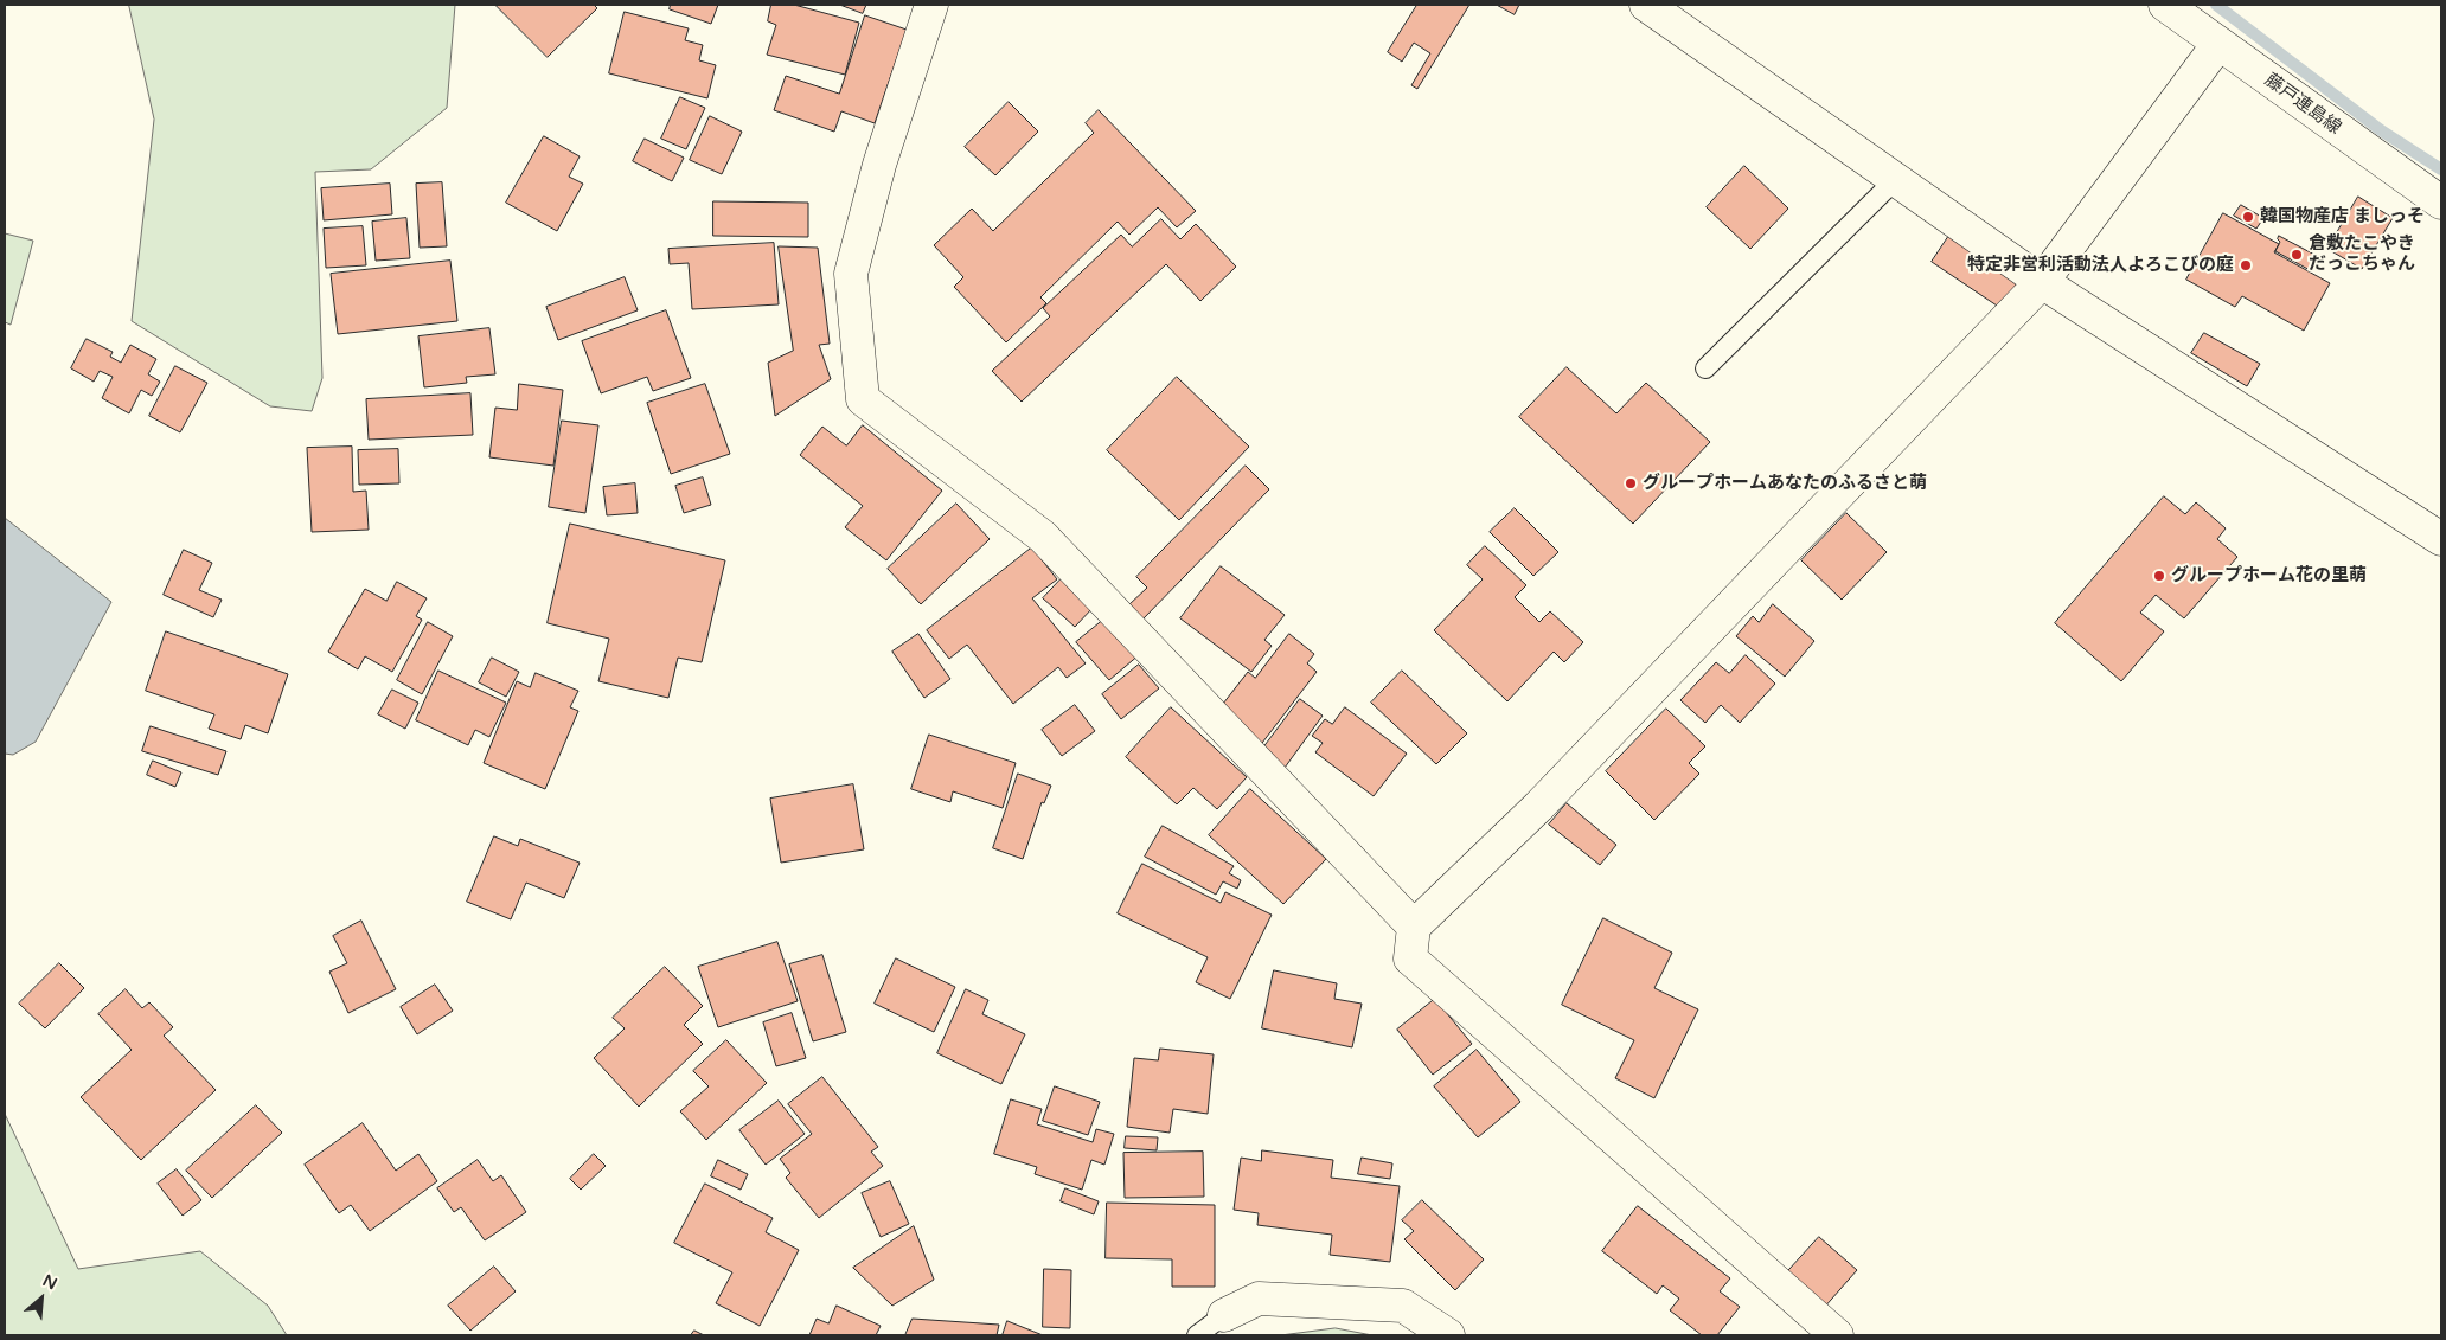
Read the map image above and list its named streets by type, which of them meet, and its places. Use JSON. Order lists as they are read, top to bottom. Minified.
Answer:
{"streets":{"street":["藤戸連島線"]},"places":["韓国物産店 ましっそ","倉敷たこやき だっこちゃん","特定非営利活動法人よろこびの庭","グループホームあなたのふるさと萌","グループホーム花の里萌"],"north":"top right"}
